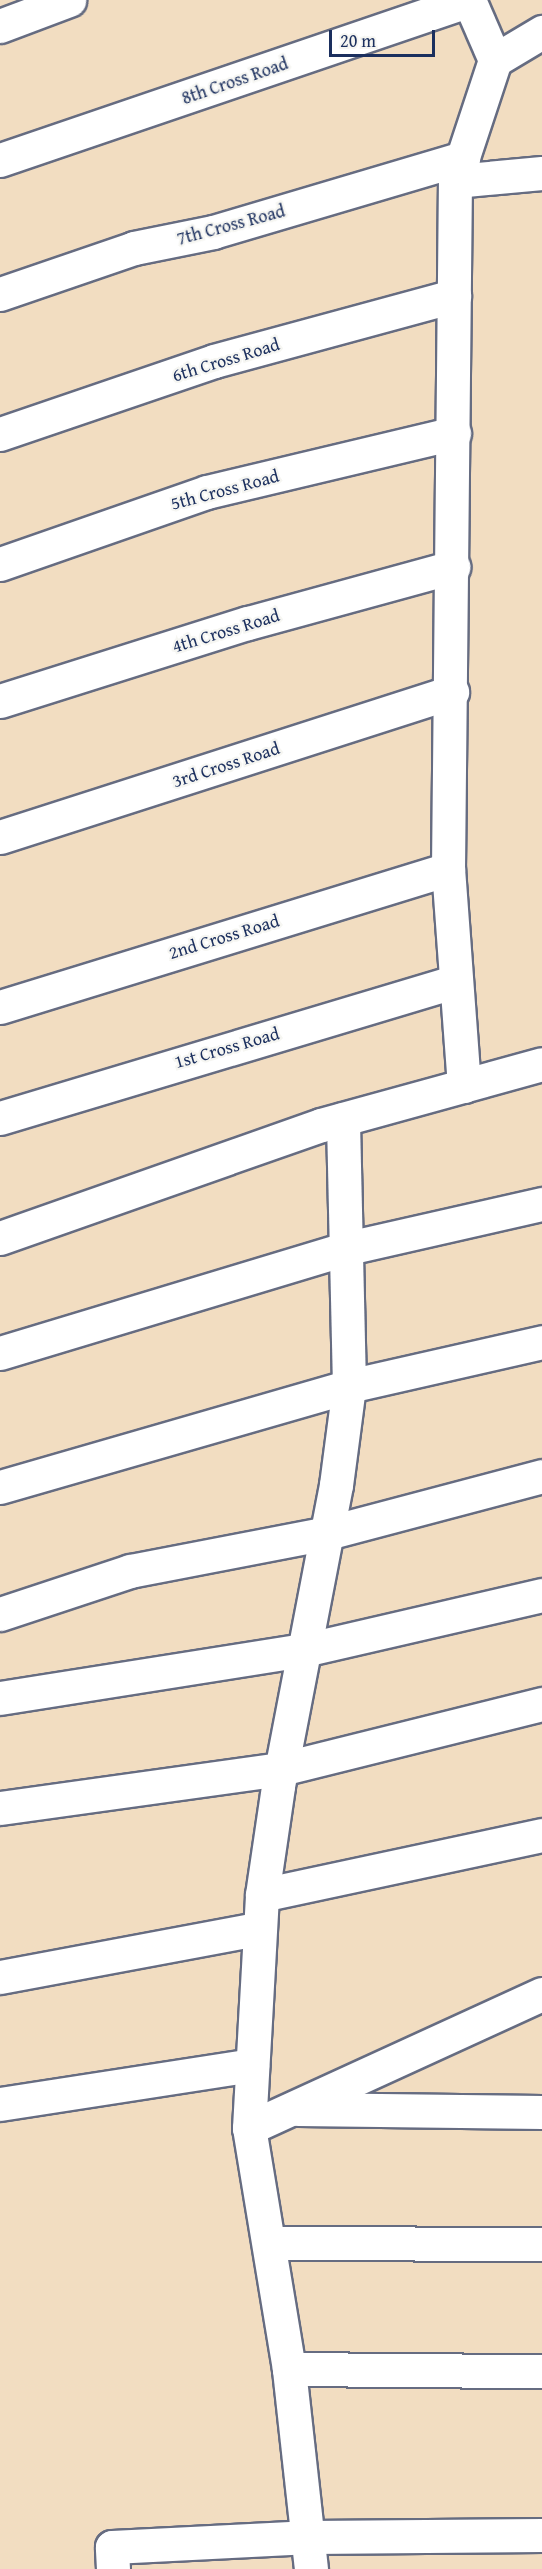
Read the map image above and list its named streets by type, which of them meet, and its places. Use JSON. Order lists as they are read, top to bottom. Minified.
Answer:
{"streets":{"street":["8th Cross Road","7th Cross Road","6th Cross Road","5th Cross Road","4th Cross Road","3rd Cross Road","2nd Cross Road","1st Cross Road"]},"scale_bar":"20 m"}
